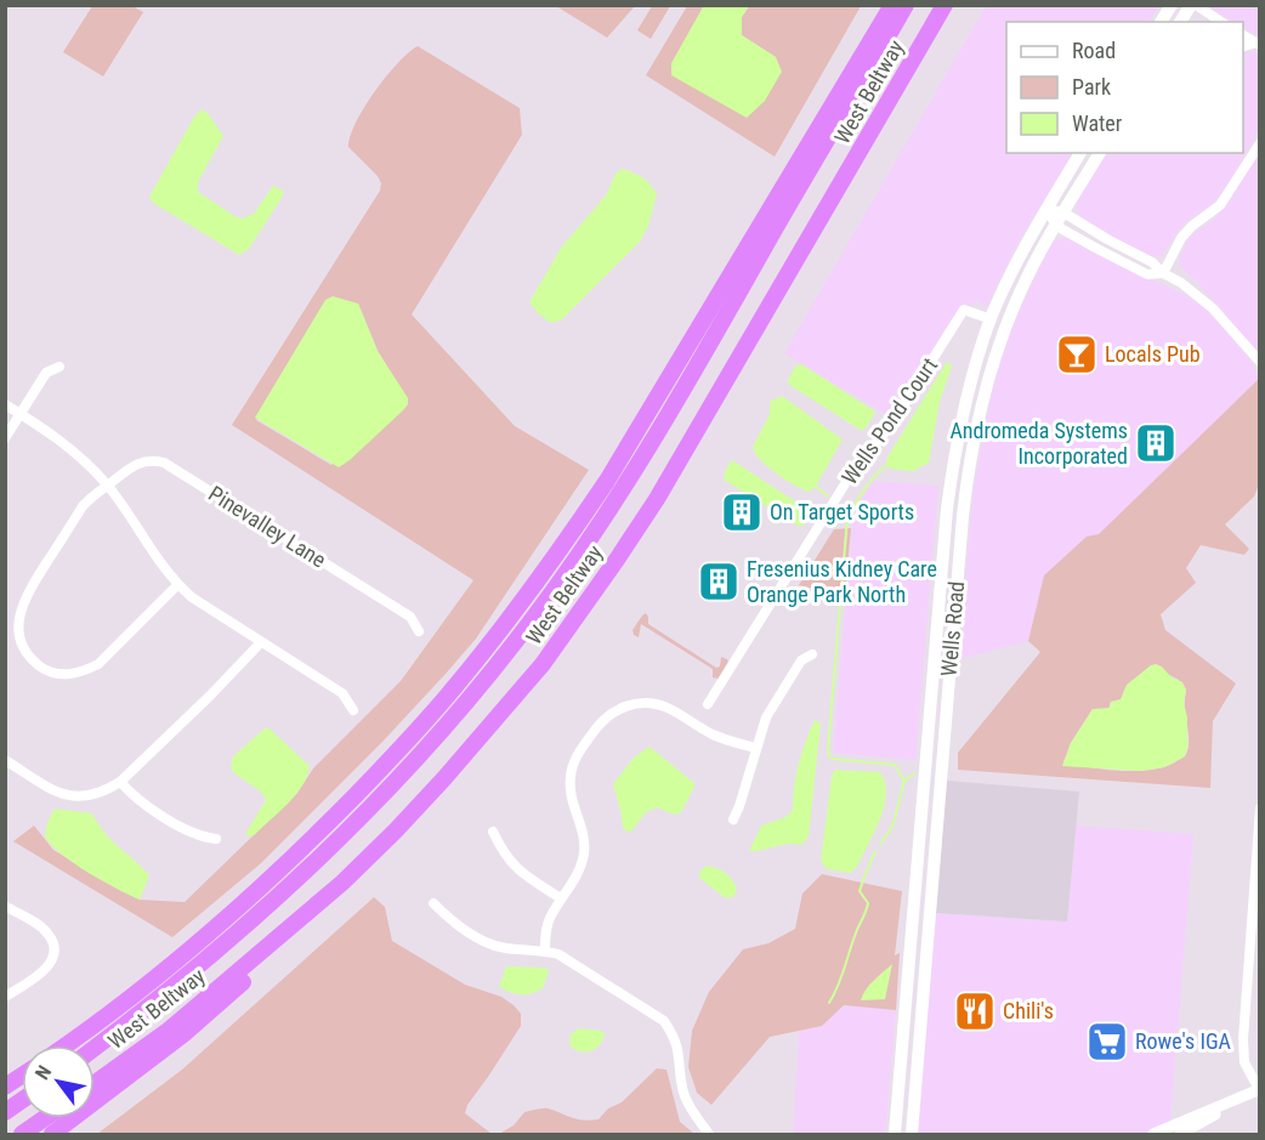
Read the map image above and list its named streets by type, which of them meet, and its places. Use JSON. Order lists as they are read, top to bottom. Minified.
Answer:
{"streets":{"highway":["West Beltway"],"main road":["Wells Road"],"street":["Wells Pond Court","Pinevalley Lane"]},"crossings":[["Wells Pond Court","Wells Road"]],"places":{"bar":["Locals Pub"],"building":["Andromeda Systems Incorporated","On Target Sports","Fresenius Kidney Care Orange Park North"],"restaurant":["Chili's"],"supermarket":["Rowe's IGA"]},"legend":["Road","Park","Water"],"north":"top left"}
